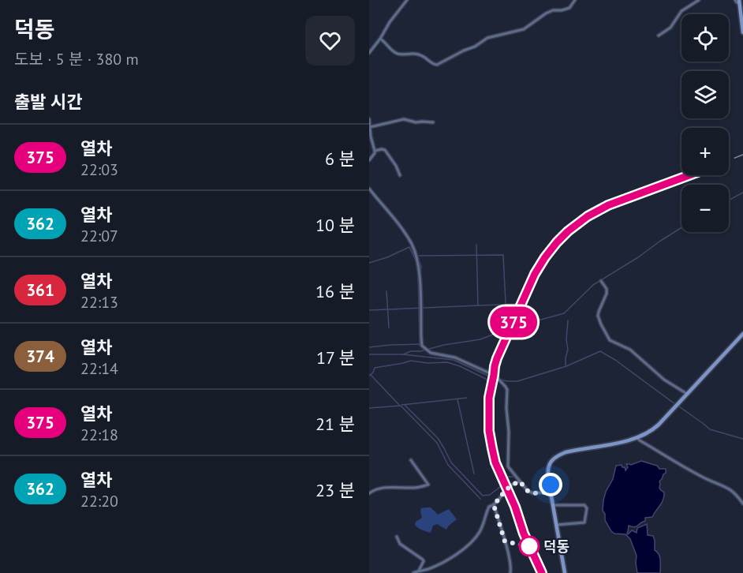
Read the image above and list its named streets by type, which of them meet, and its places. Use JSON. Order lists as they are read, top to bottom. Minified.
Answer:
{"places":["덕동"],"page":{"heading":[["덕동","도보 · 5 분 · 380 m"],"출발 시간"],"on_map":"375","map_buttons":["+","−"],"list":[{"mark":"375","name":"열차","note":"22:03","value":"6 분"},{"mark":"362","name":"열차","note":"22:07","value":"10 분"},{"mark":"361","name":"열차","note":"22:13","value":"16 분"},{"mark":"374","name":"열차","note":"22:14","value":"17 분"},{"mark":"375","name":"열차","note":"22:18","value":"21 분"},{"mark":"362","name":"열차","note":"22:20","value":"23 분"}]}}
